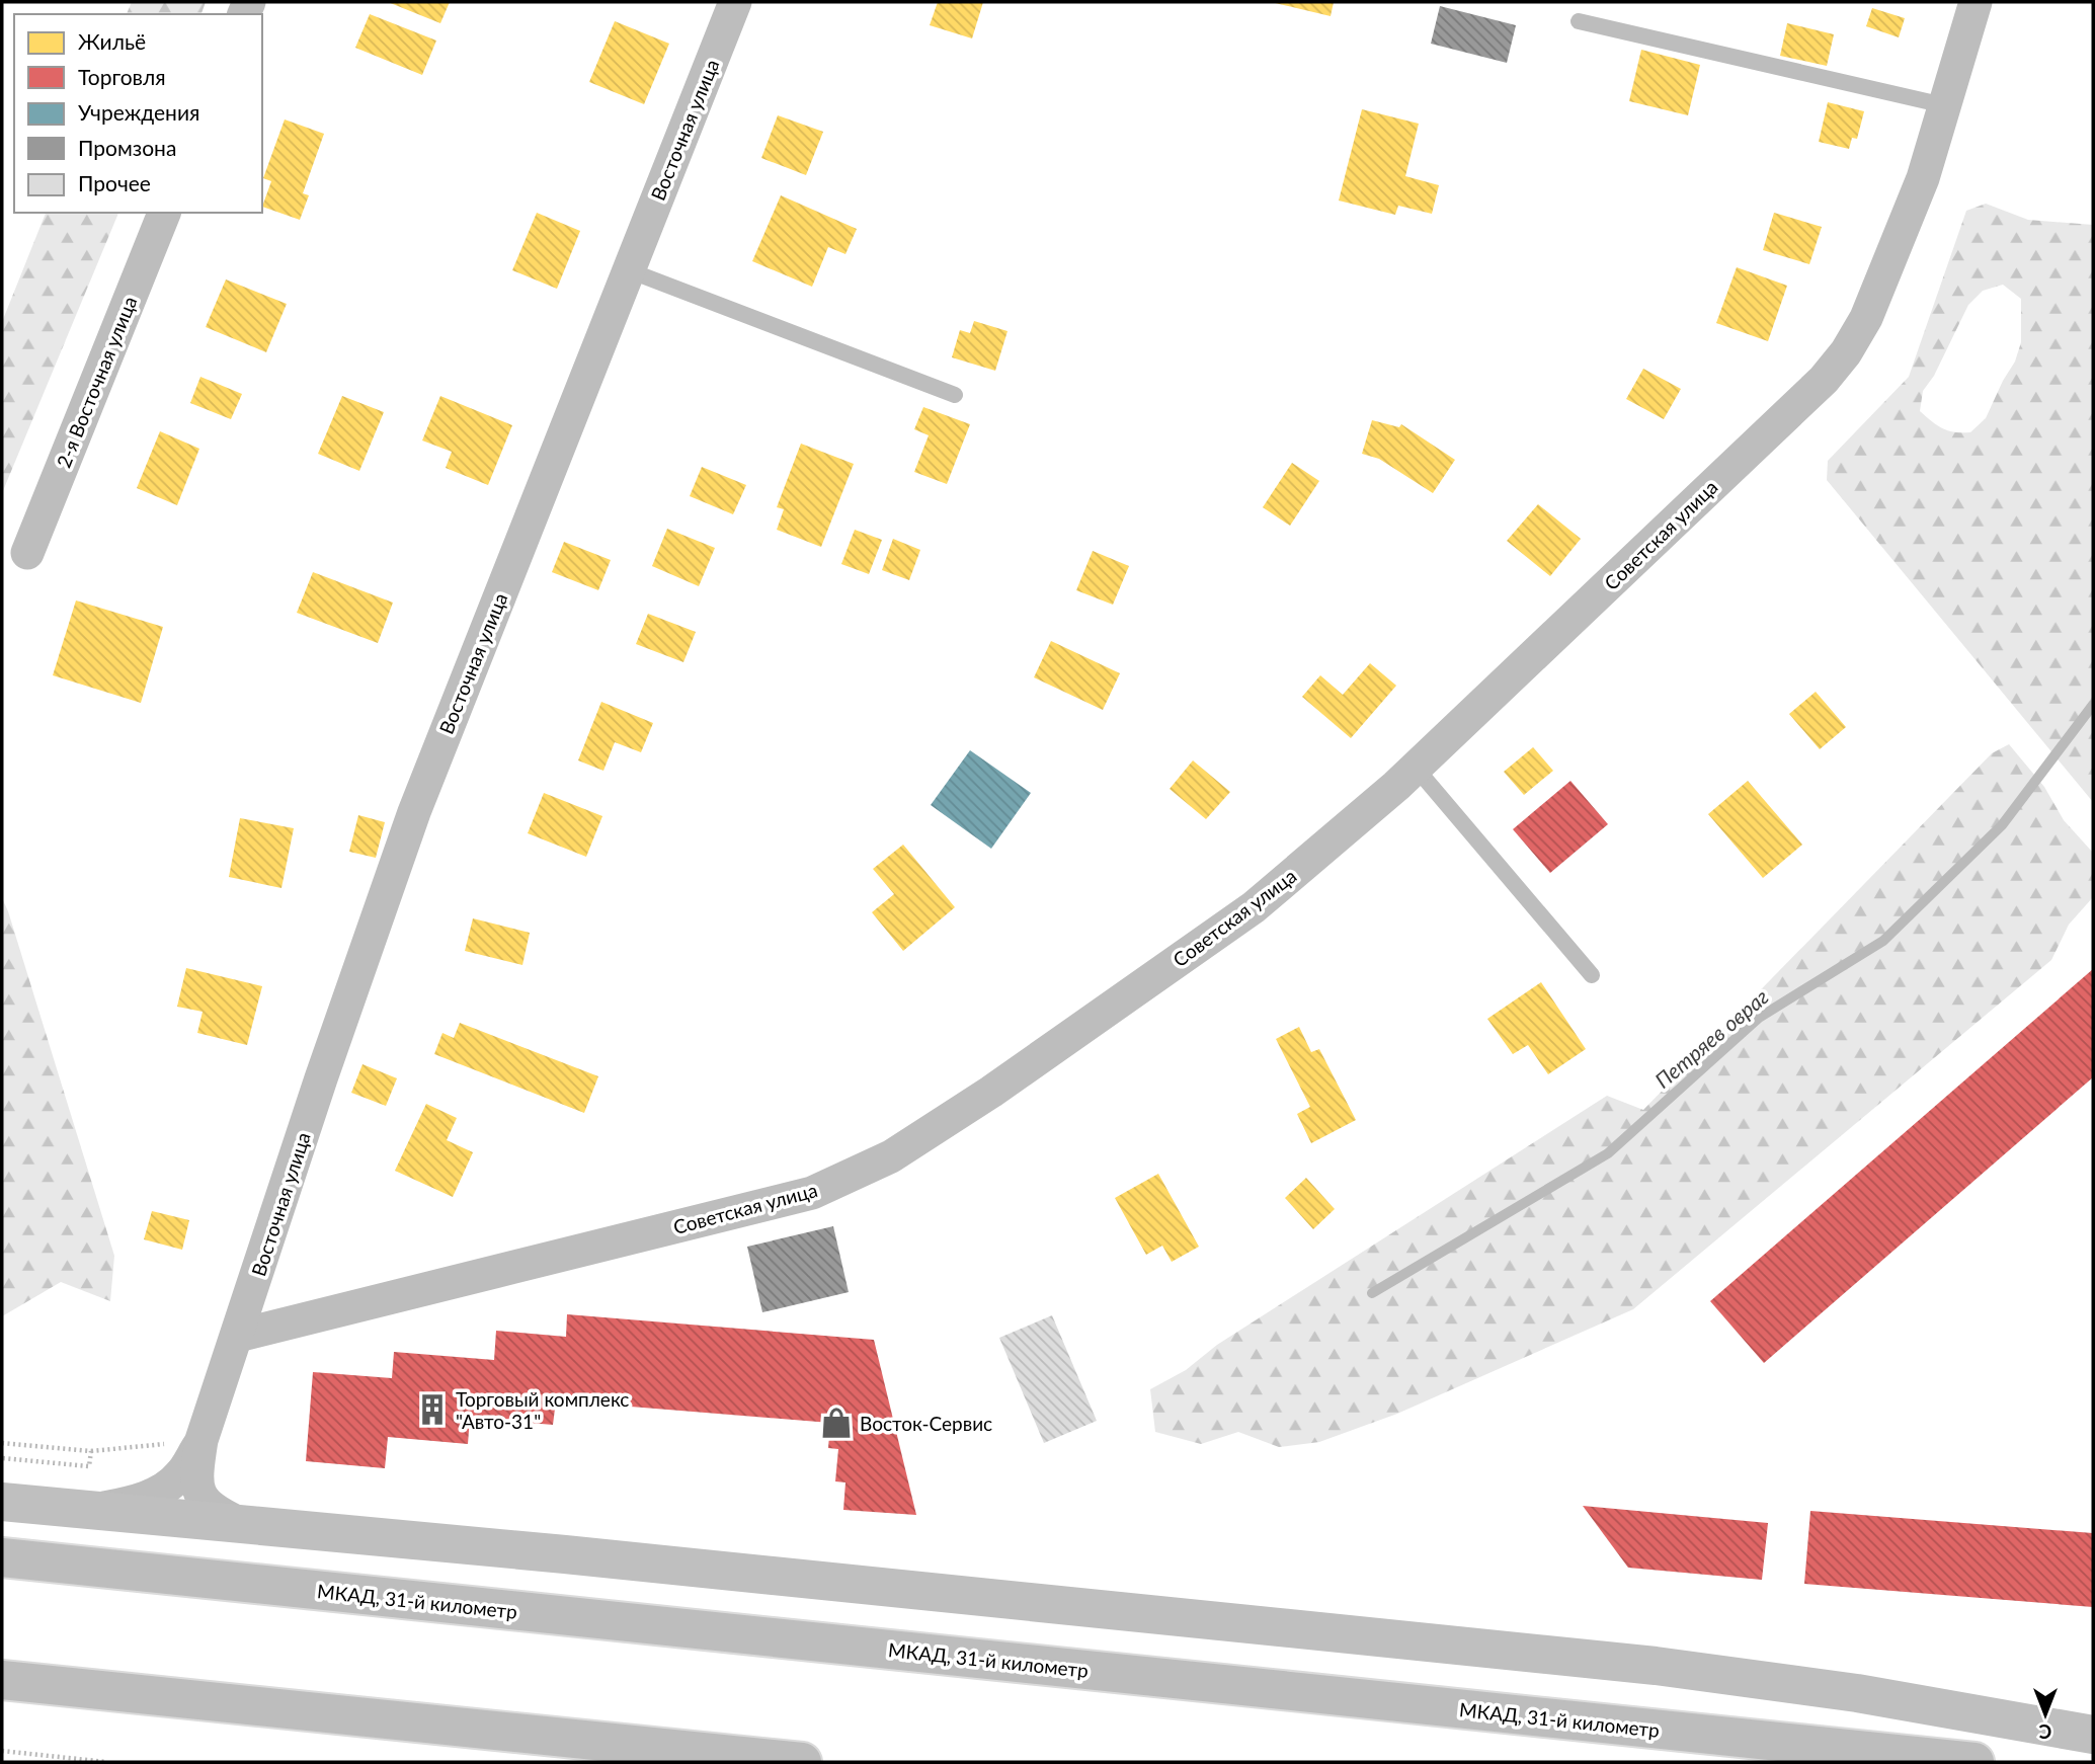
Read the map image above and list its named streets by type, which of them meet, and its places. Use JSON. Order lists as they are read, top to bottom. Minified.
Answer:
{"streets":{"highway":["МКАД, 31-й километр"],"street":["Восточная улица","2-я Восточная улица","Советская улица"]},"crossings":[["Восточная улица","Советская улица"]],"water":["Петряев овраг"],"places":{"building":["Торговый комплекс \"Авто-31\""],"shop":["Восток-Сервис"]},"legend":["Жильё","Торговля","Учреждения","Промзона","Прочее"],"north":"bottom"}
